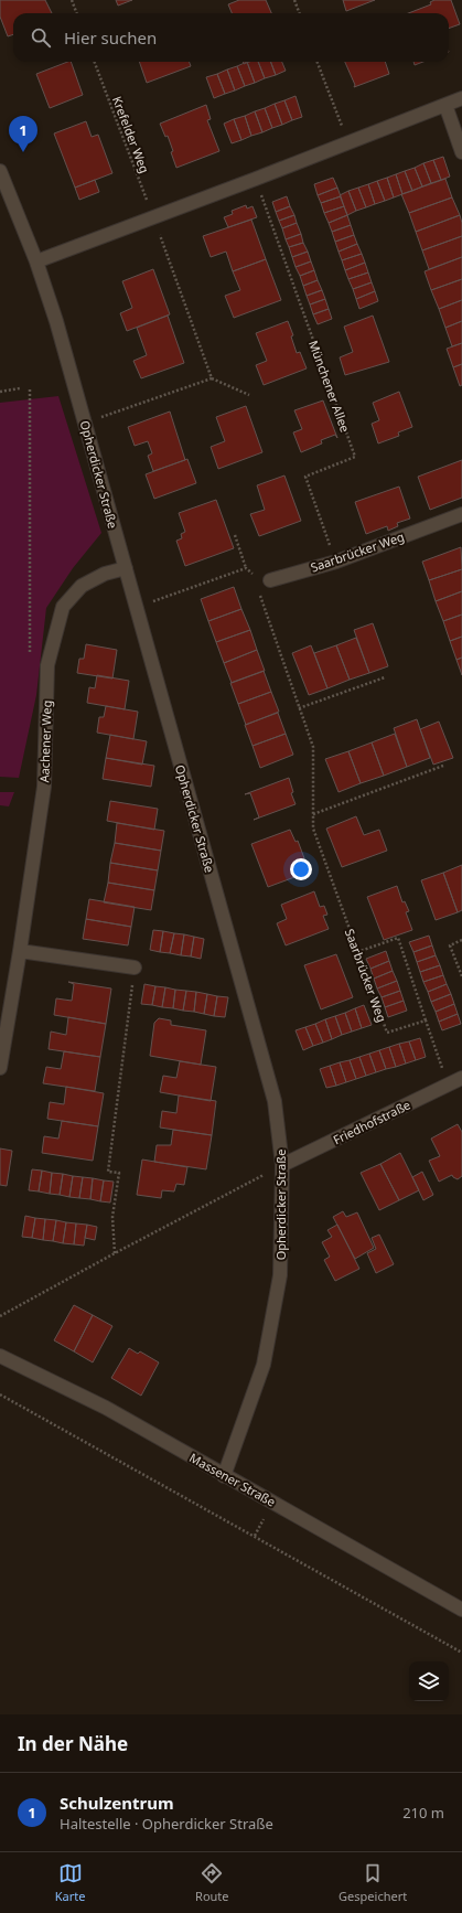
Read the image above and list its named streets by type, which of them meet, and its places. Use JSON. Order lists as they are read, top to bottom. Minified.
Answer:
{"streets":{"street":["Opherdicker Straße","Saarbrücker Weg","Aachener Weg","Friedhofstraße","Massener Straße"],"path":["Krefelder Weg","Münchener Allee"]},"crossings":[["Münchener Allee","Saarbrücker Weg"],["Opherdicker Straße","Aachener Weg"],["Opherdicker Straße","Friedhofstraße"],["Opherdicker Straße","Massener Straße"]],"page":{"search":"Hier suchen","pins":"1","heading":"In der Nähe","list":[{"mark":"1","name":"Schulzentrum","note":"Haltestelle · Opherdicker Straße","value":"210 m"}],"nav":["Karte","Route","Gespeichert"]}}
